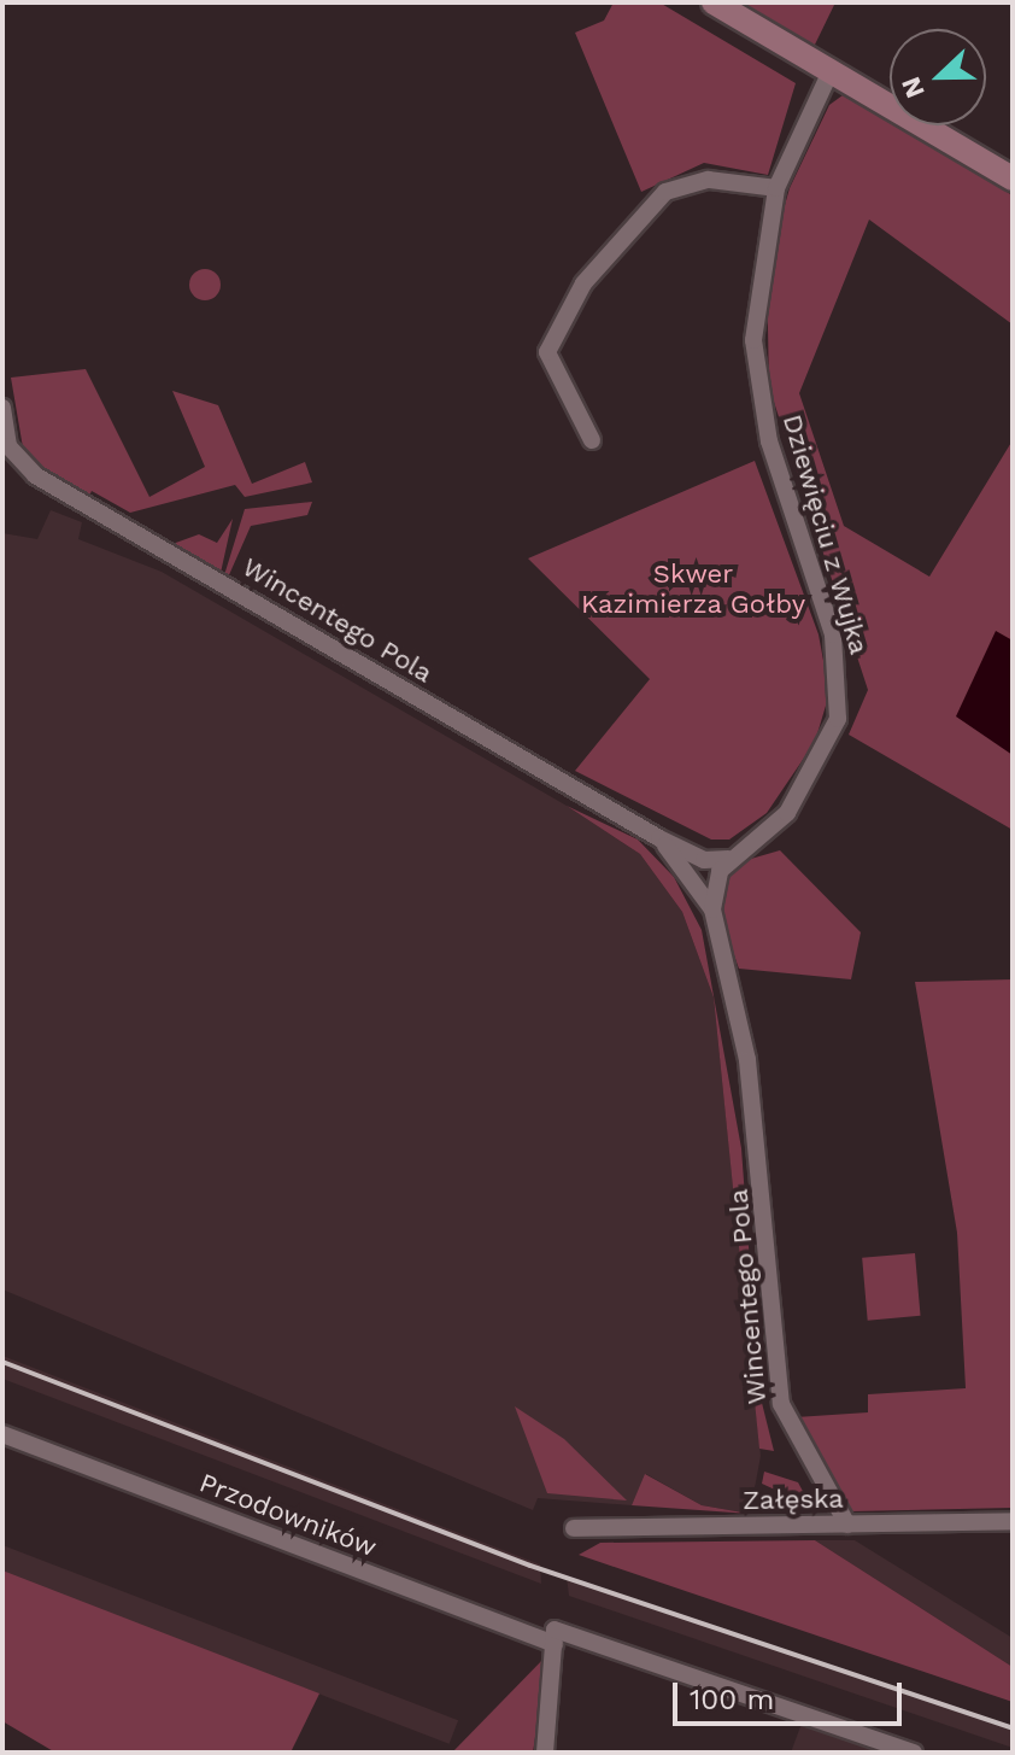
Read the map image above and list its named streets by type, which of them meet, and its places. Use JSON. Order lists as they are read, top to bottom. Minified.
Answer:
{"streets":{"street":["Dziewięciu z Wujka","Wincentego Pola","Załęska","Przodowników"]},"crossings":[["Dziewięciu z Wujka","Wincentego Pola"],["Wincentego Pola","Załęska"]],"parks":["Skwer Kazimierza Gołby"],"scale_bar":"100 m","north":"left"}
